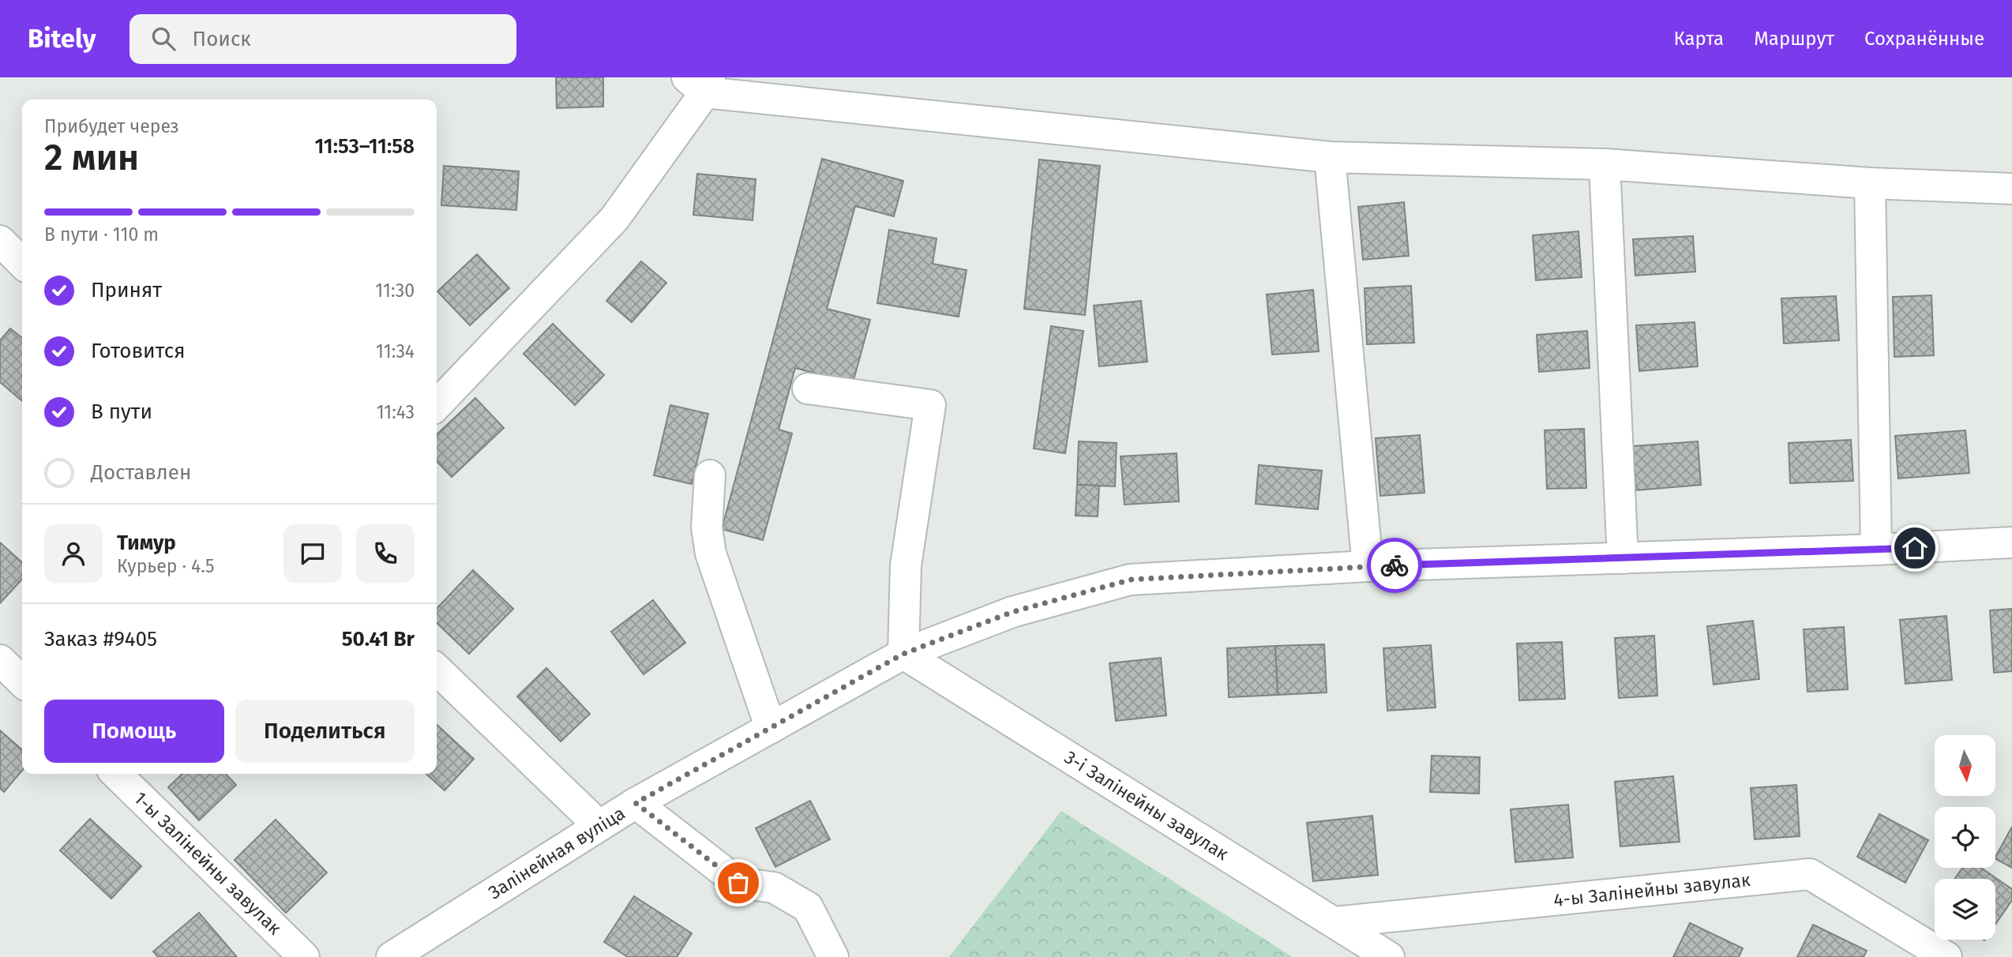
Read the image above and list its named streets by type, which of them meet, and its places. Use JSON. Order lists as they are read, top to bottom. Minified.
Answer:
{"streets":{"street":["3-і Залінейны завулак","Залінейная вуліца","1-ы Залінейны завулак","4-ы Залінейны завулак"]},"crossings":[["3-і Залінейны завулак","Залінейная вуліца"],["3-і Залінейны завулак","4-ы Залінейны завулак"]],"north":"bottom","page":{"header":"Bitely","search":"Поиск","nav":["Карта","Маршрут","Сохранённые"],"heading":["2 мин","Прибудет через","11:53–11:58"],"panel":["Тимур","Курьер · 4.5","Заказ #9405","50.41 Br"],"bar":"В пути · 110 m","list":[["Принят","11:30"],["Готовится","11:34"],["В пути","11:43"],"Доставлен"],"buttons":["Помощь","Поделиться"]}}
